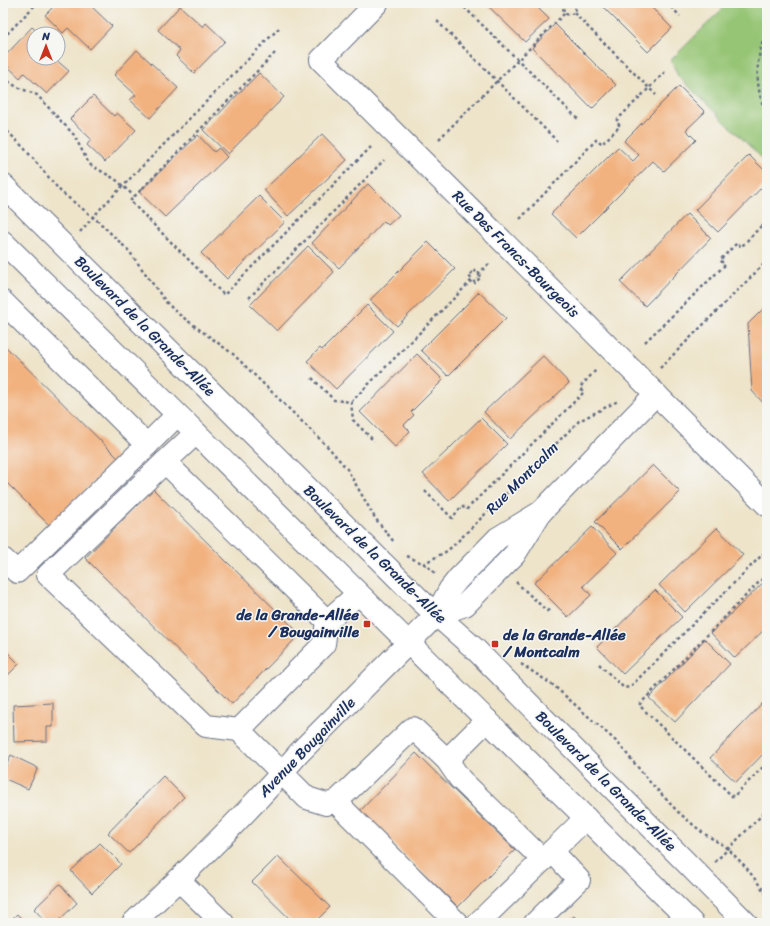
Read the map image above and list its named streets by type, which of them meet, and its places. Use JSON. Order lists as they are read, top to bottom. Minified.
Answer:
{"streets":{"street":["Rue Des Francs-Bourgeois","Boulevard de la Grande-Allée","Rue Montcalm","Avenue Bougainville"]},"crossings":[["Rue Des Francs-Bourgeois","Rue Montcalm"],["Boulevard de la Grande-Allée","Rue Montcalm"],["Boulevard de la Grande-Allée","Avenue Bougainville"],["Rue Montcalm","Avenue Bougainville"]],"places":{"transit":["de la Grande-Allée / Bougainville","de la Grande-Allée / Montcalm"]},"north":"top"}
